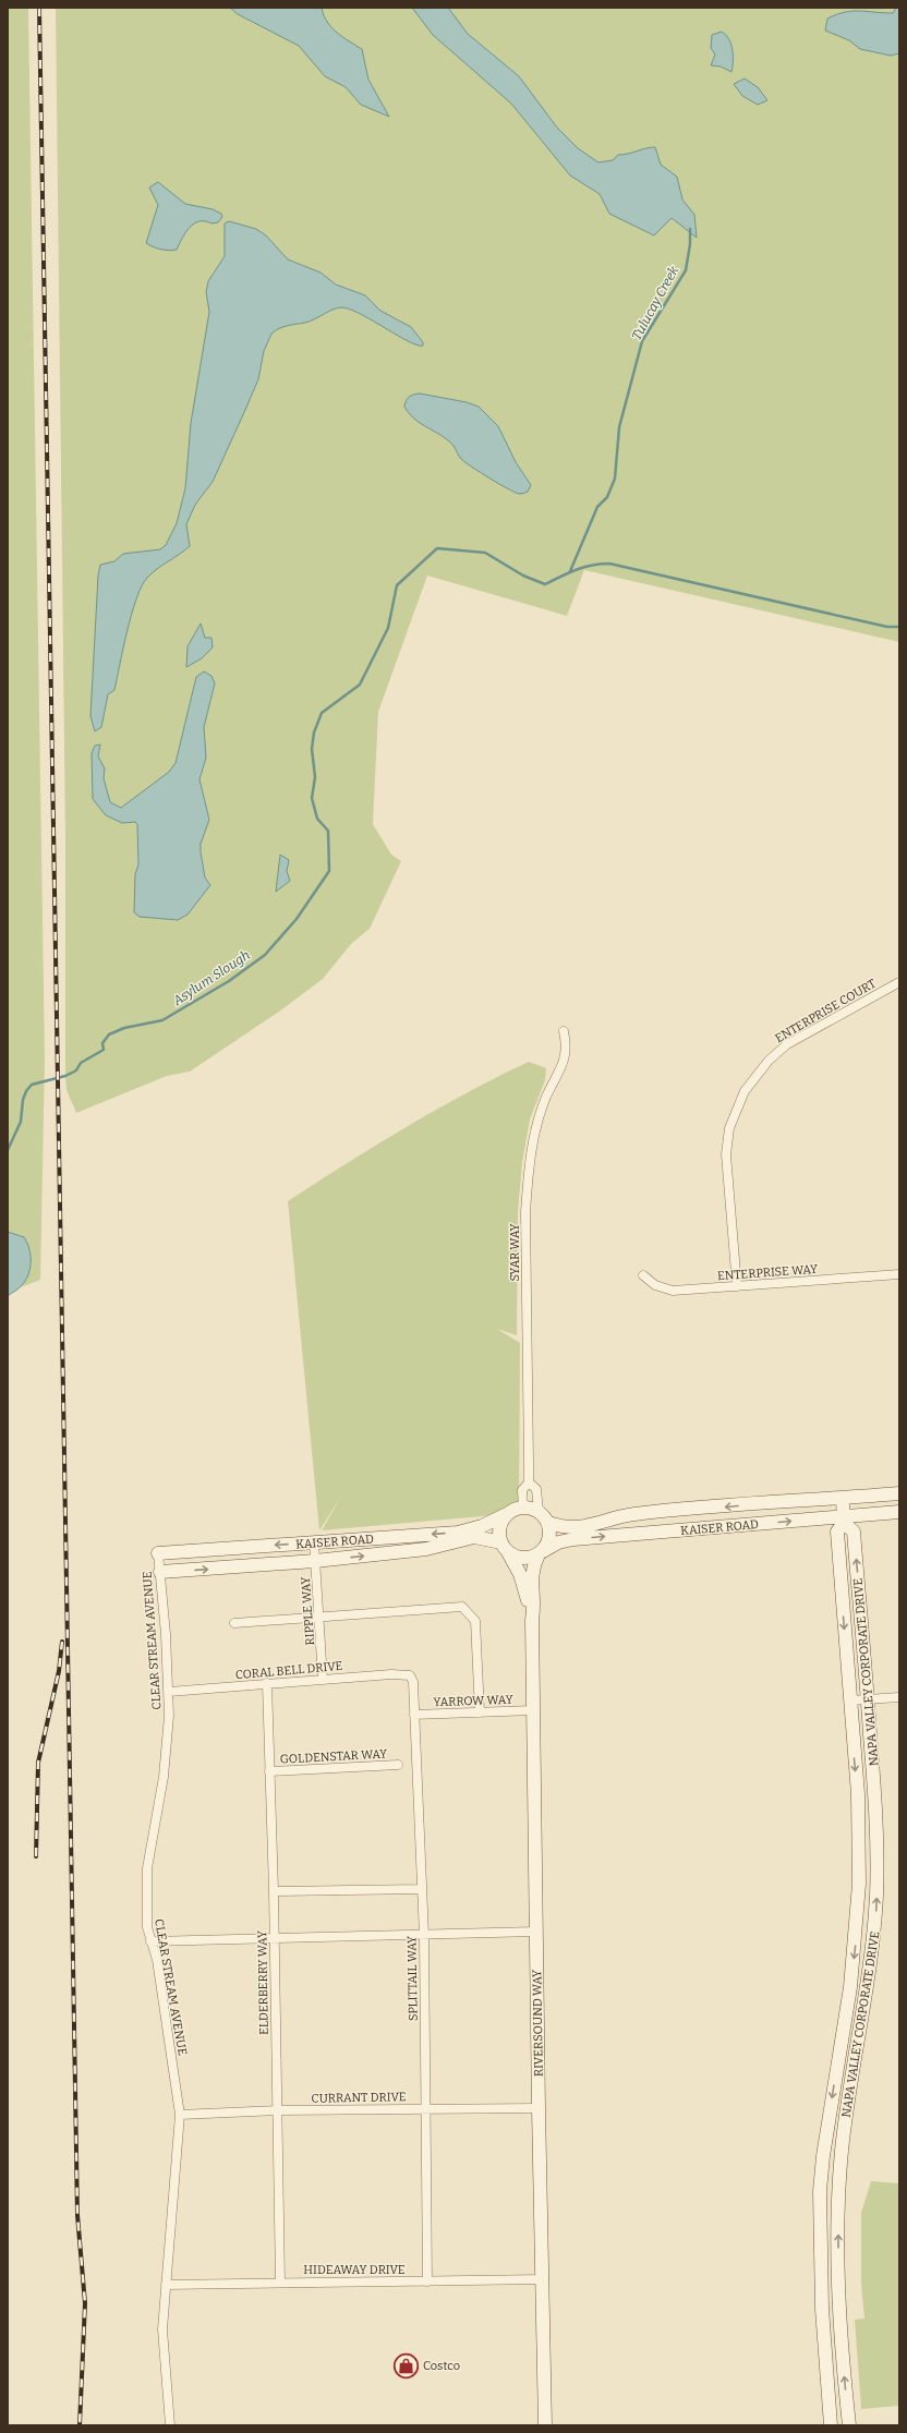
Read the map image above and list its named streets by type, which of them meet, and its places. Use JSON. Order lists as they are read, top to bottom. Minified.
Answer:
{"streets":{"street":["ENTERPRISE COURT","SYAR WAY","ENTERPRISE WAY","KAISER ROAD","RIPPLE WAY","CLEAR STREAM AVENUE","CORAL BELL DRIVE","NAPA VALLEY CORPORATE DRIVE","YARROW WAY","GOLDENSTAR WAY","SPLITTAIL WAY","ELDERBERRY WAY","RIVERSOUND WAY","CURRANT DRIVE","HIDEAWAY DRIVE"]},"crossings":[["ENTERPRISE COURT","ENTERPRISE WAY"],["SYAR WAY","KAISER ROAD"],["SYAR WAY","RIVERSOUND WAY"],["KAISER ROAD","RIPPLE WAY"],["KAISER ROAD","CLEAR STREAM AVENUE"],["KAISER ROAD","NAPA VALLEY CORPORATE DRIVE"],["KAISER ROAD","RIVERSOUND WAY"],["RIPPLE WAY","CORAL BELL DRIVE"],["CLEAR STREAM AVENUE","CORAL BELL DRIVE"],["CLEAR STREAM AVENUE","CURRANT DRIVE"],["CLEAR STREAM AVENUE","HIDEAWAY DRIVE"],["CORAL BELL DRIVE","SPLITTAIL WAY"],["CORAL BELL DRIVE","ELDERBERRY WAY"],["YARROW WAY","SPLITTAIL WAY"],["YARROW WAY","RIVERSOUND WAY"],["GOLDENSTAR WAY","ELDERBERRY WAY"],["SPLITTAIL WAY","CURRANT DRIVE"],["SPLITTAIL WAY","HIDEAWAY DRIVE"],["ELDERBERRY WAY","CURRANT DRIVE"],["ELDERBERRY WAY","HIDEAWAY DRIVE"],["RIVERSOUND WAY","CURRANT DRIVE"],["RIVERSOUND WAY","HIDEAWAY DRIVE"]],"water":["Tulucay Creek","Asylum Slough"],"places":{"shop":["Costco"]}}
